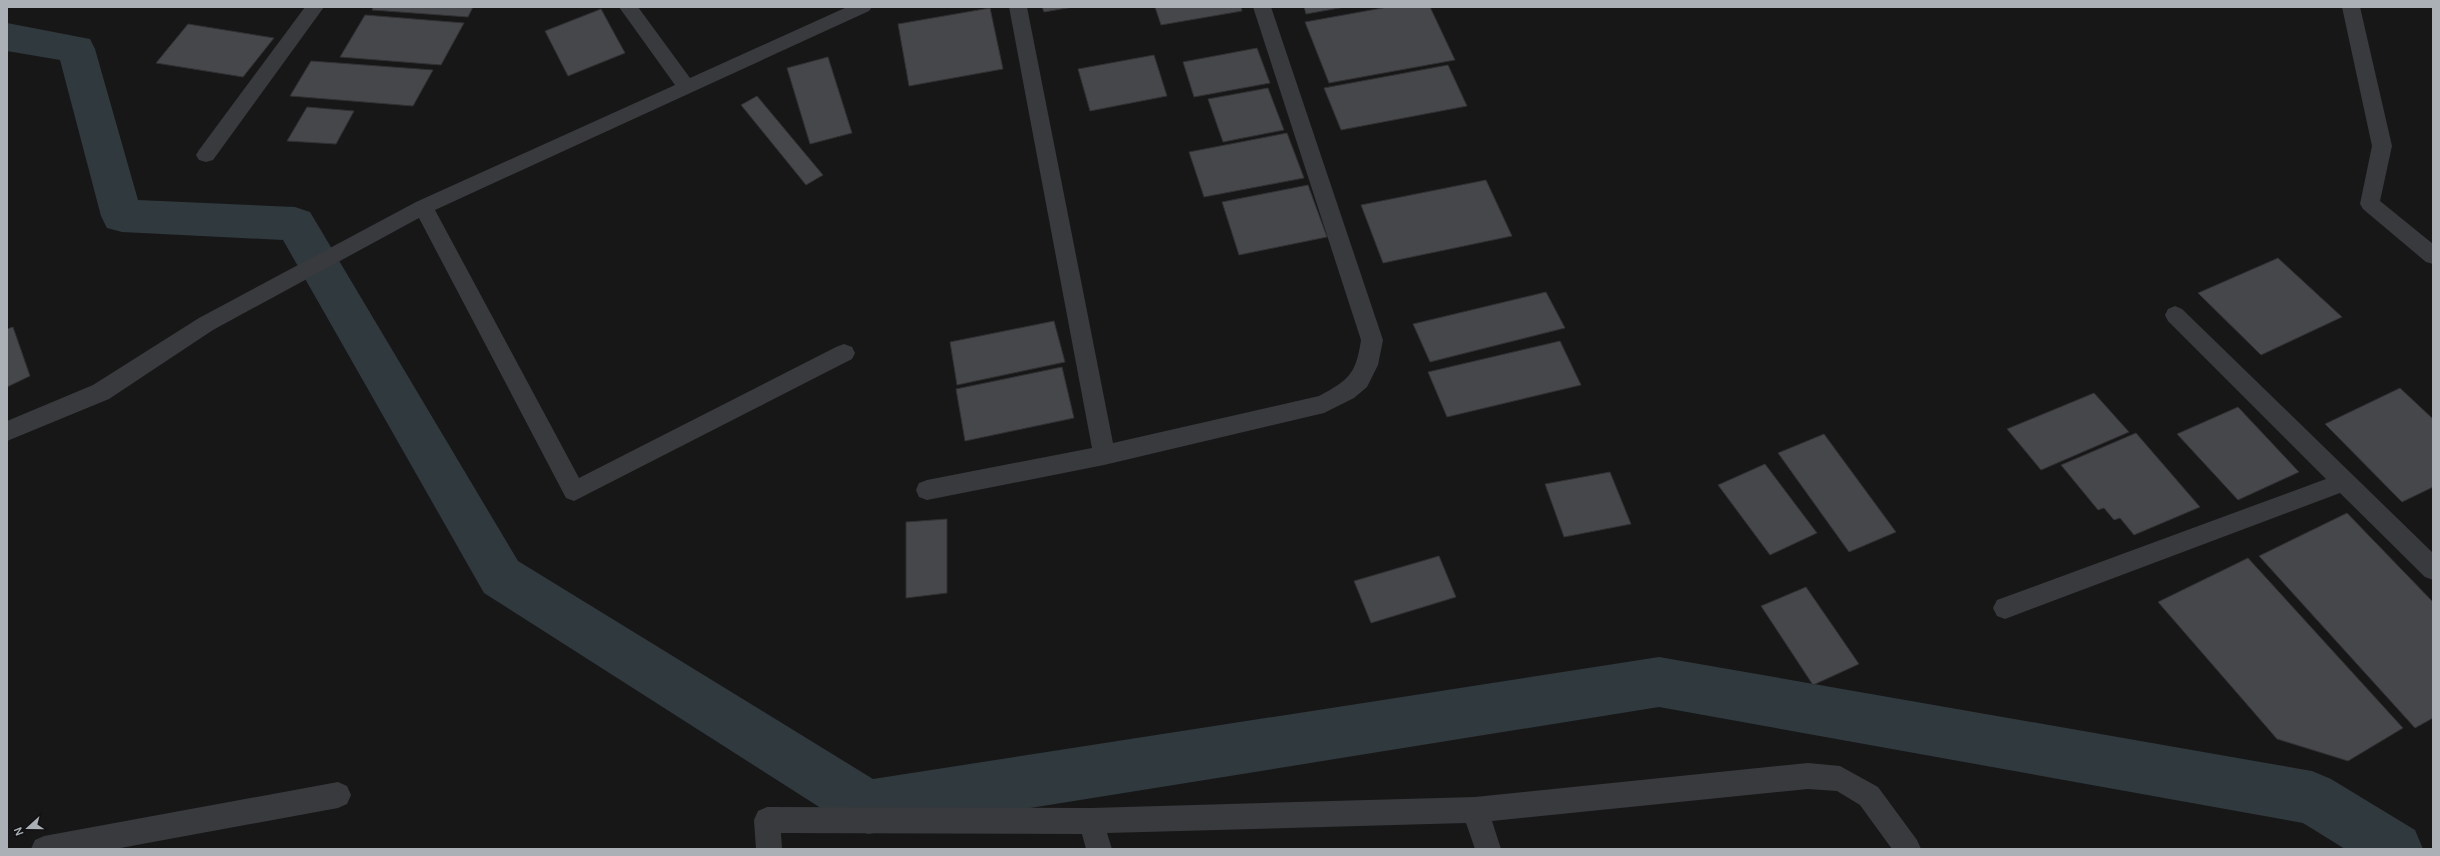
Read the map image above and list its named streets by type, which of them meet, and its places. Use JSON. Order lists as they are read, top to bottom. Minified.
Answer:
{"north":"left"}
